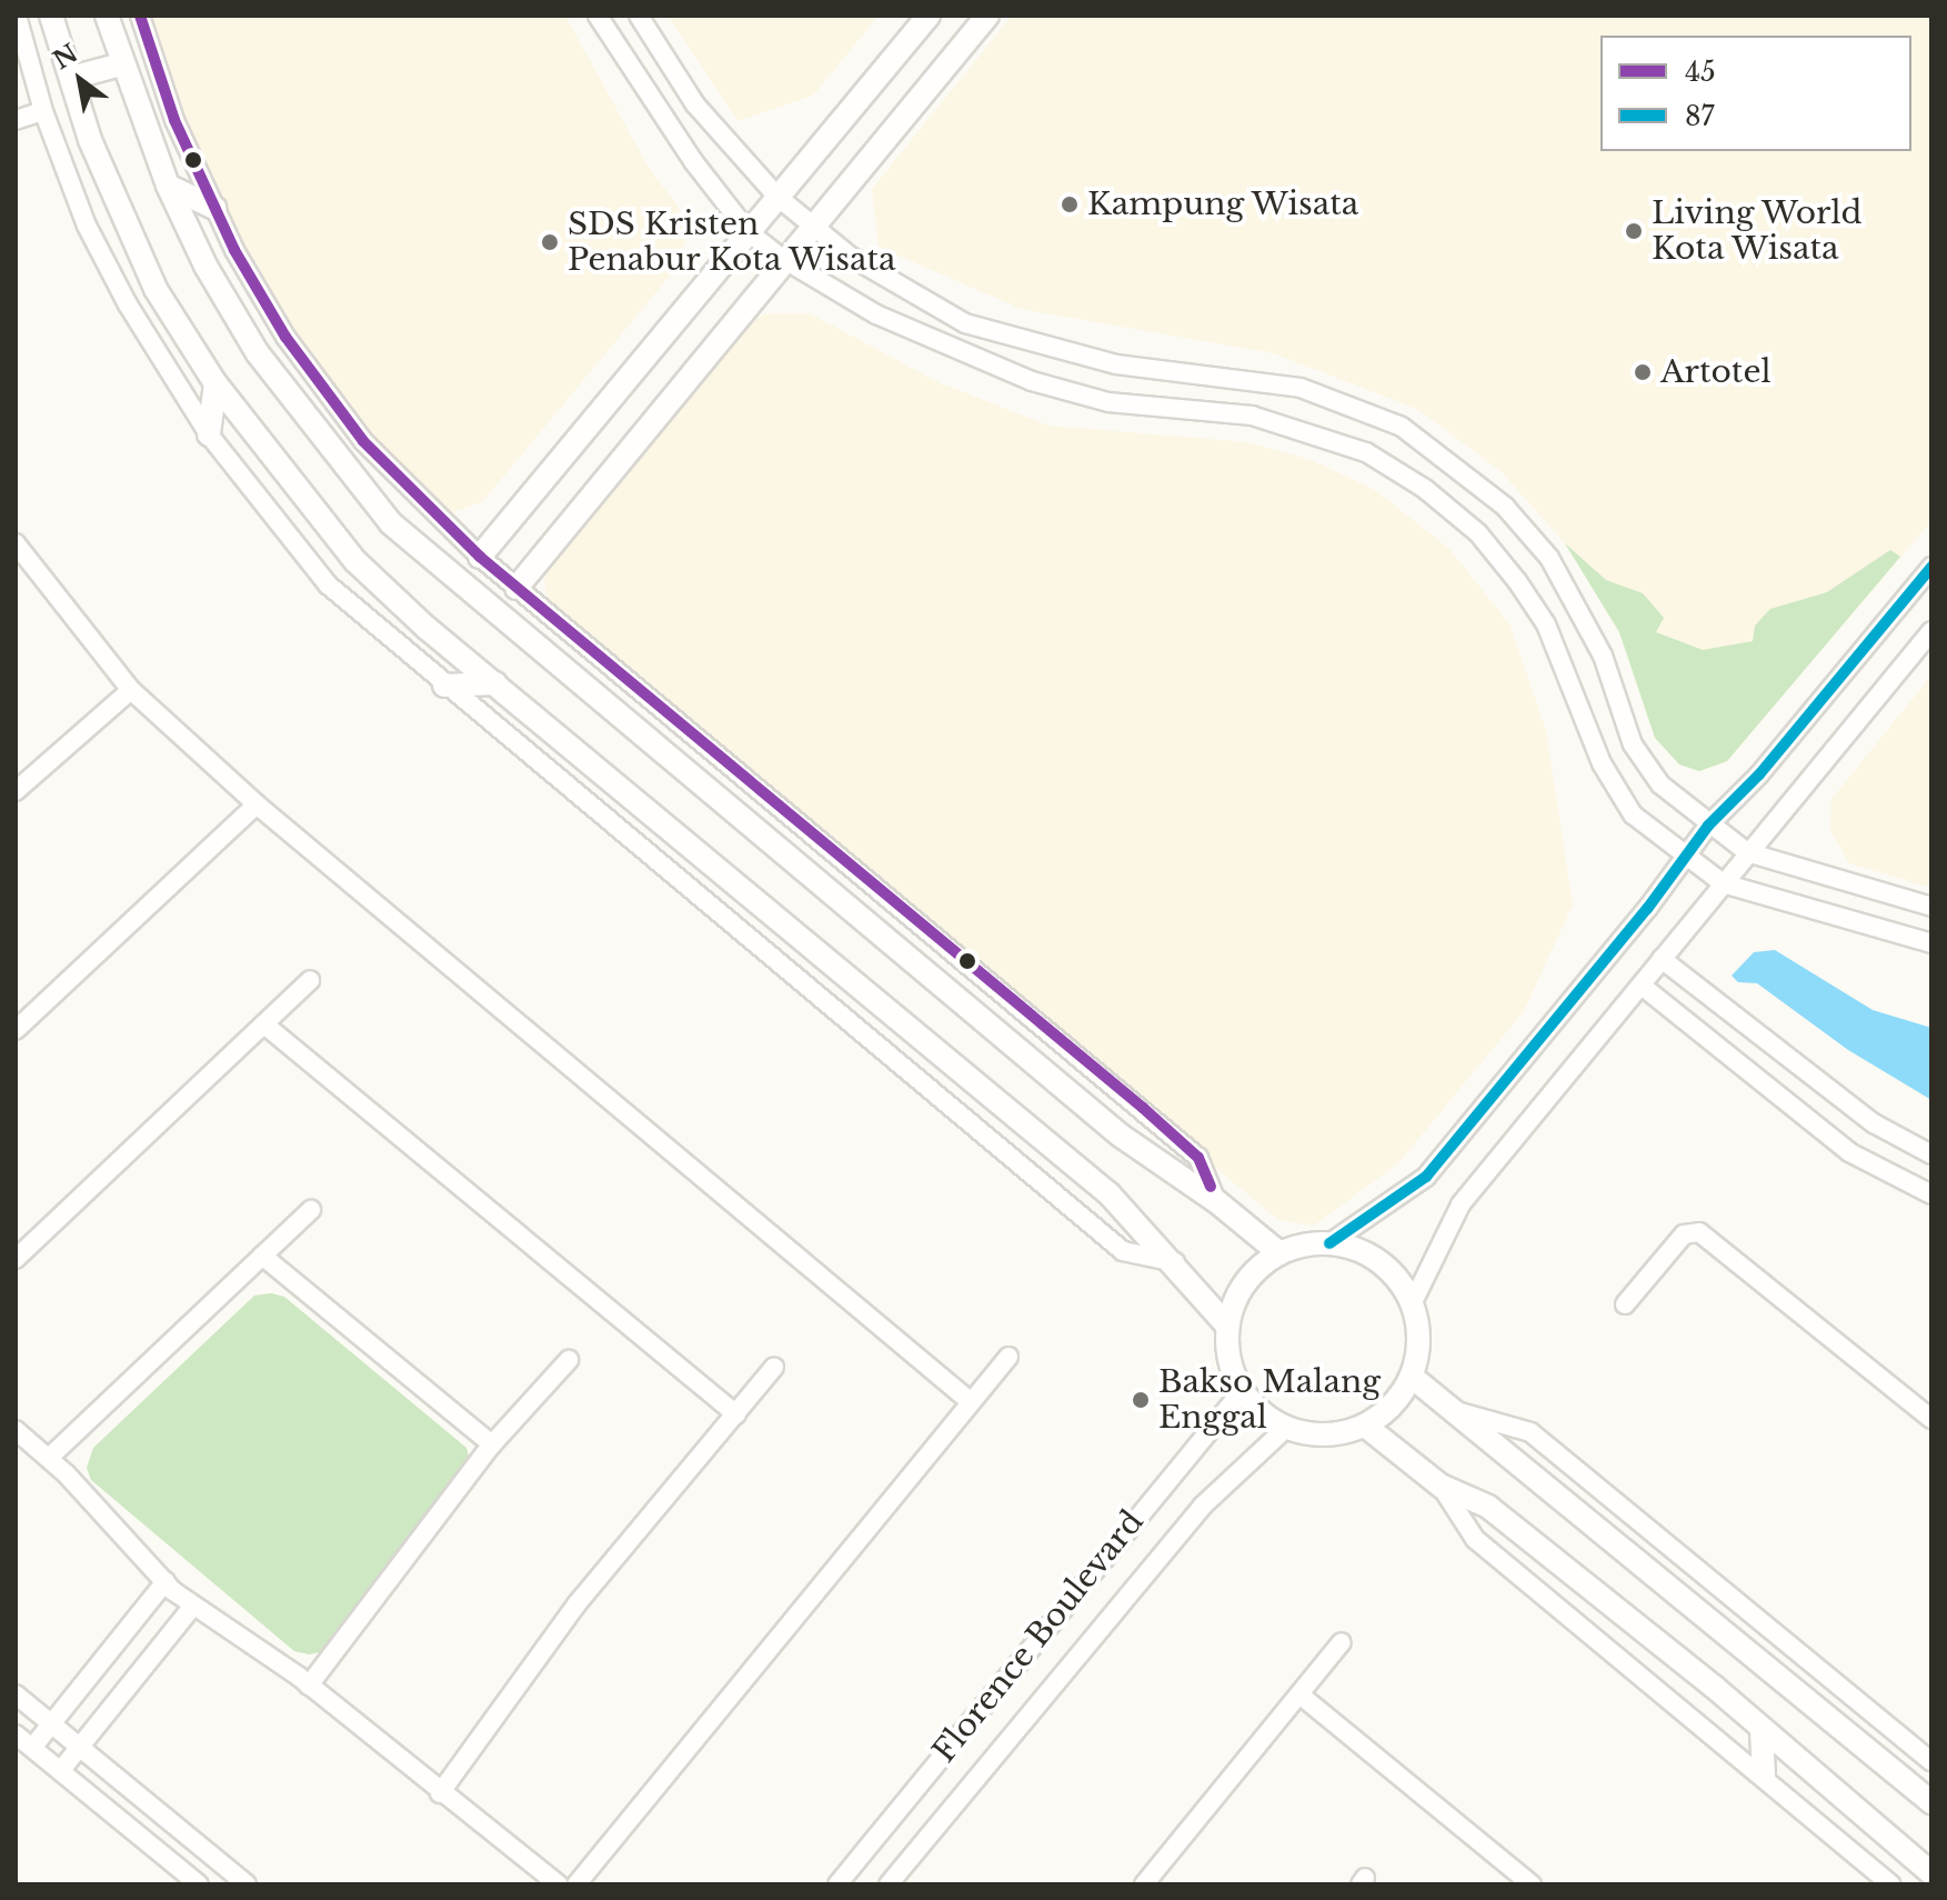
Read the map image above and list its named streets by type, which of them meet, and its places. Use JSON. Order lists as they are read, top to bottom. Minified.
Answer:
{"streets":{"street":["Florence Boulevard"]},"places":["Kampung Wisata","Living World Kota Wisata","SDS Kristen Penabur Kota Wisata","Artotel","Bakso Malang Enggal"],"lines":["transit line 45","transit line 87"],"legend":["45","87"],"north":"top left"}
